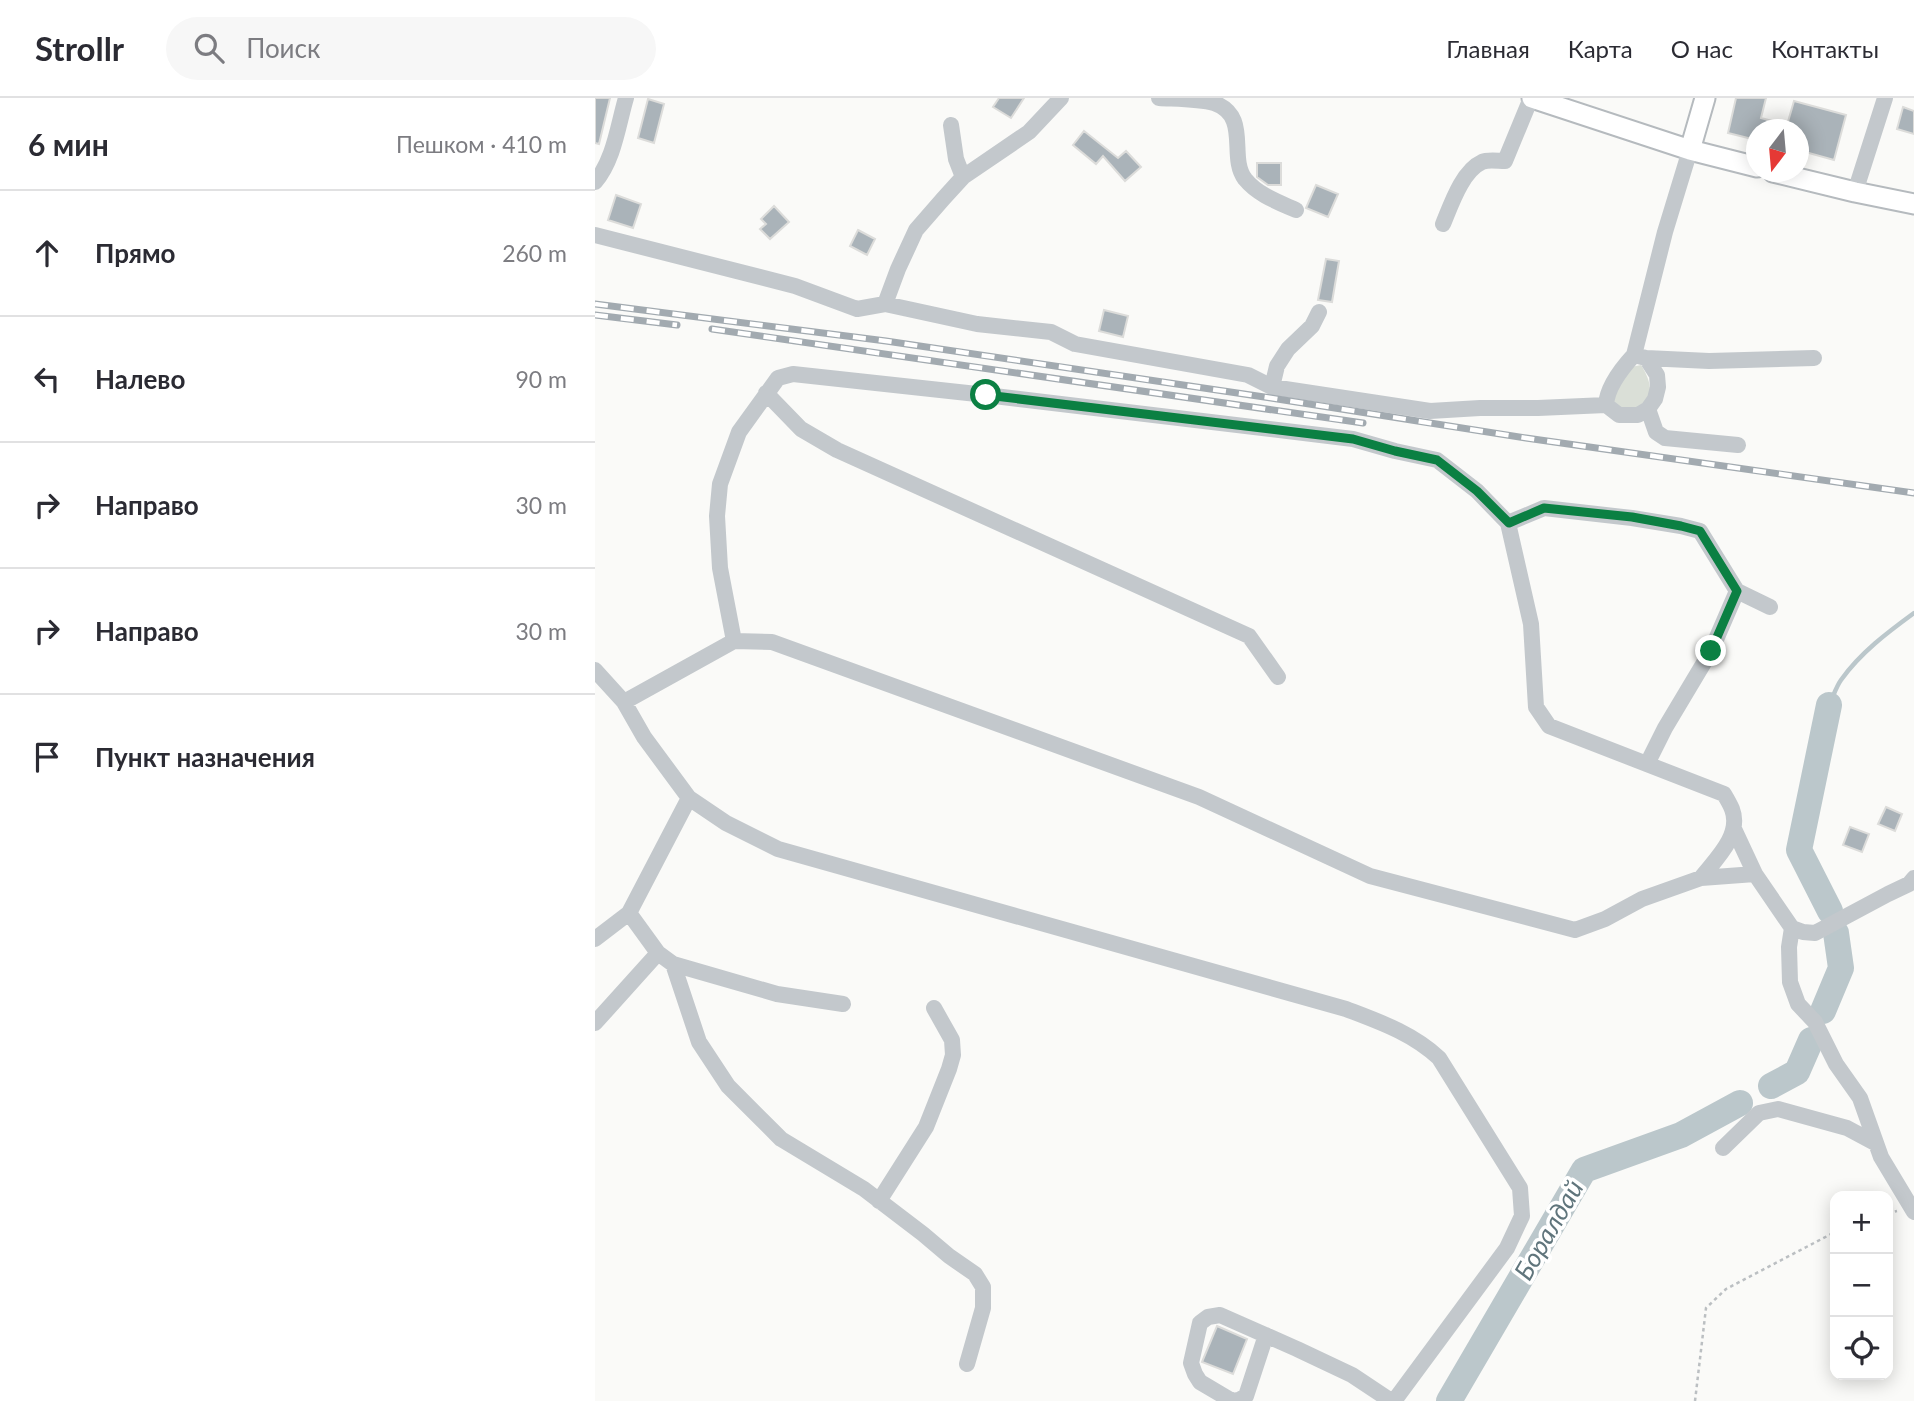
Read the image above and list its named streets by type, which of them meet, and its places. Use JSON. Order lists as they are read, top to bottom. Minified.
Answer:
{"water":["Боралдай"],"north":"bottom","page":{"header":"Strollr","search":"Поиск","nav":["Главная","Карта","О нас","Контакты"],"heading":["6 мин","Пешком · 410 m"],"list":[["Прямо","260 m"],["Налево","90 m"],["Направо","30 m"],["Направо","30 m"],"Пункт назначения"],"map_buttons":["+","−"]}}
